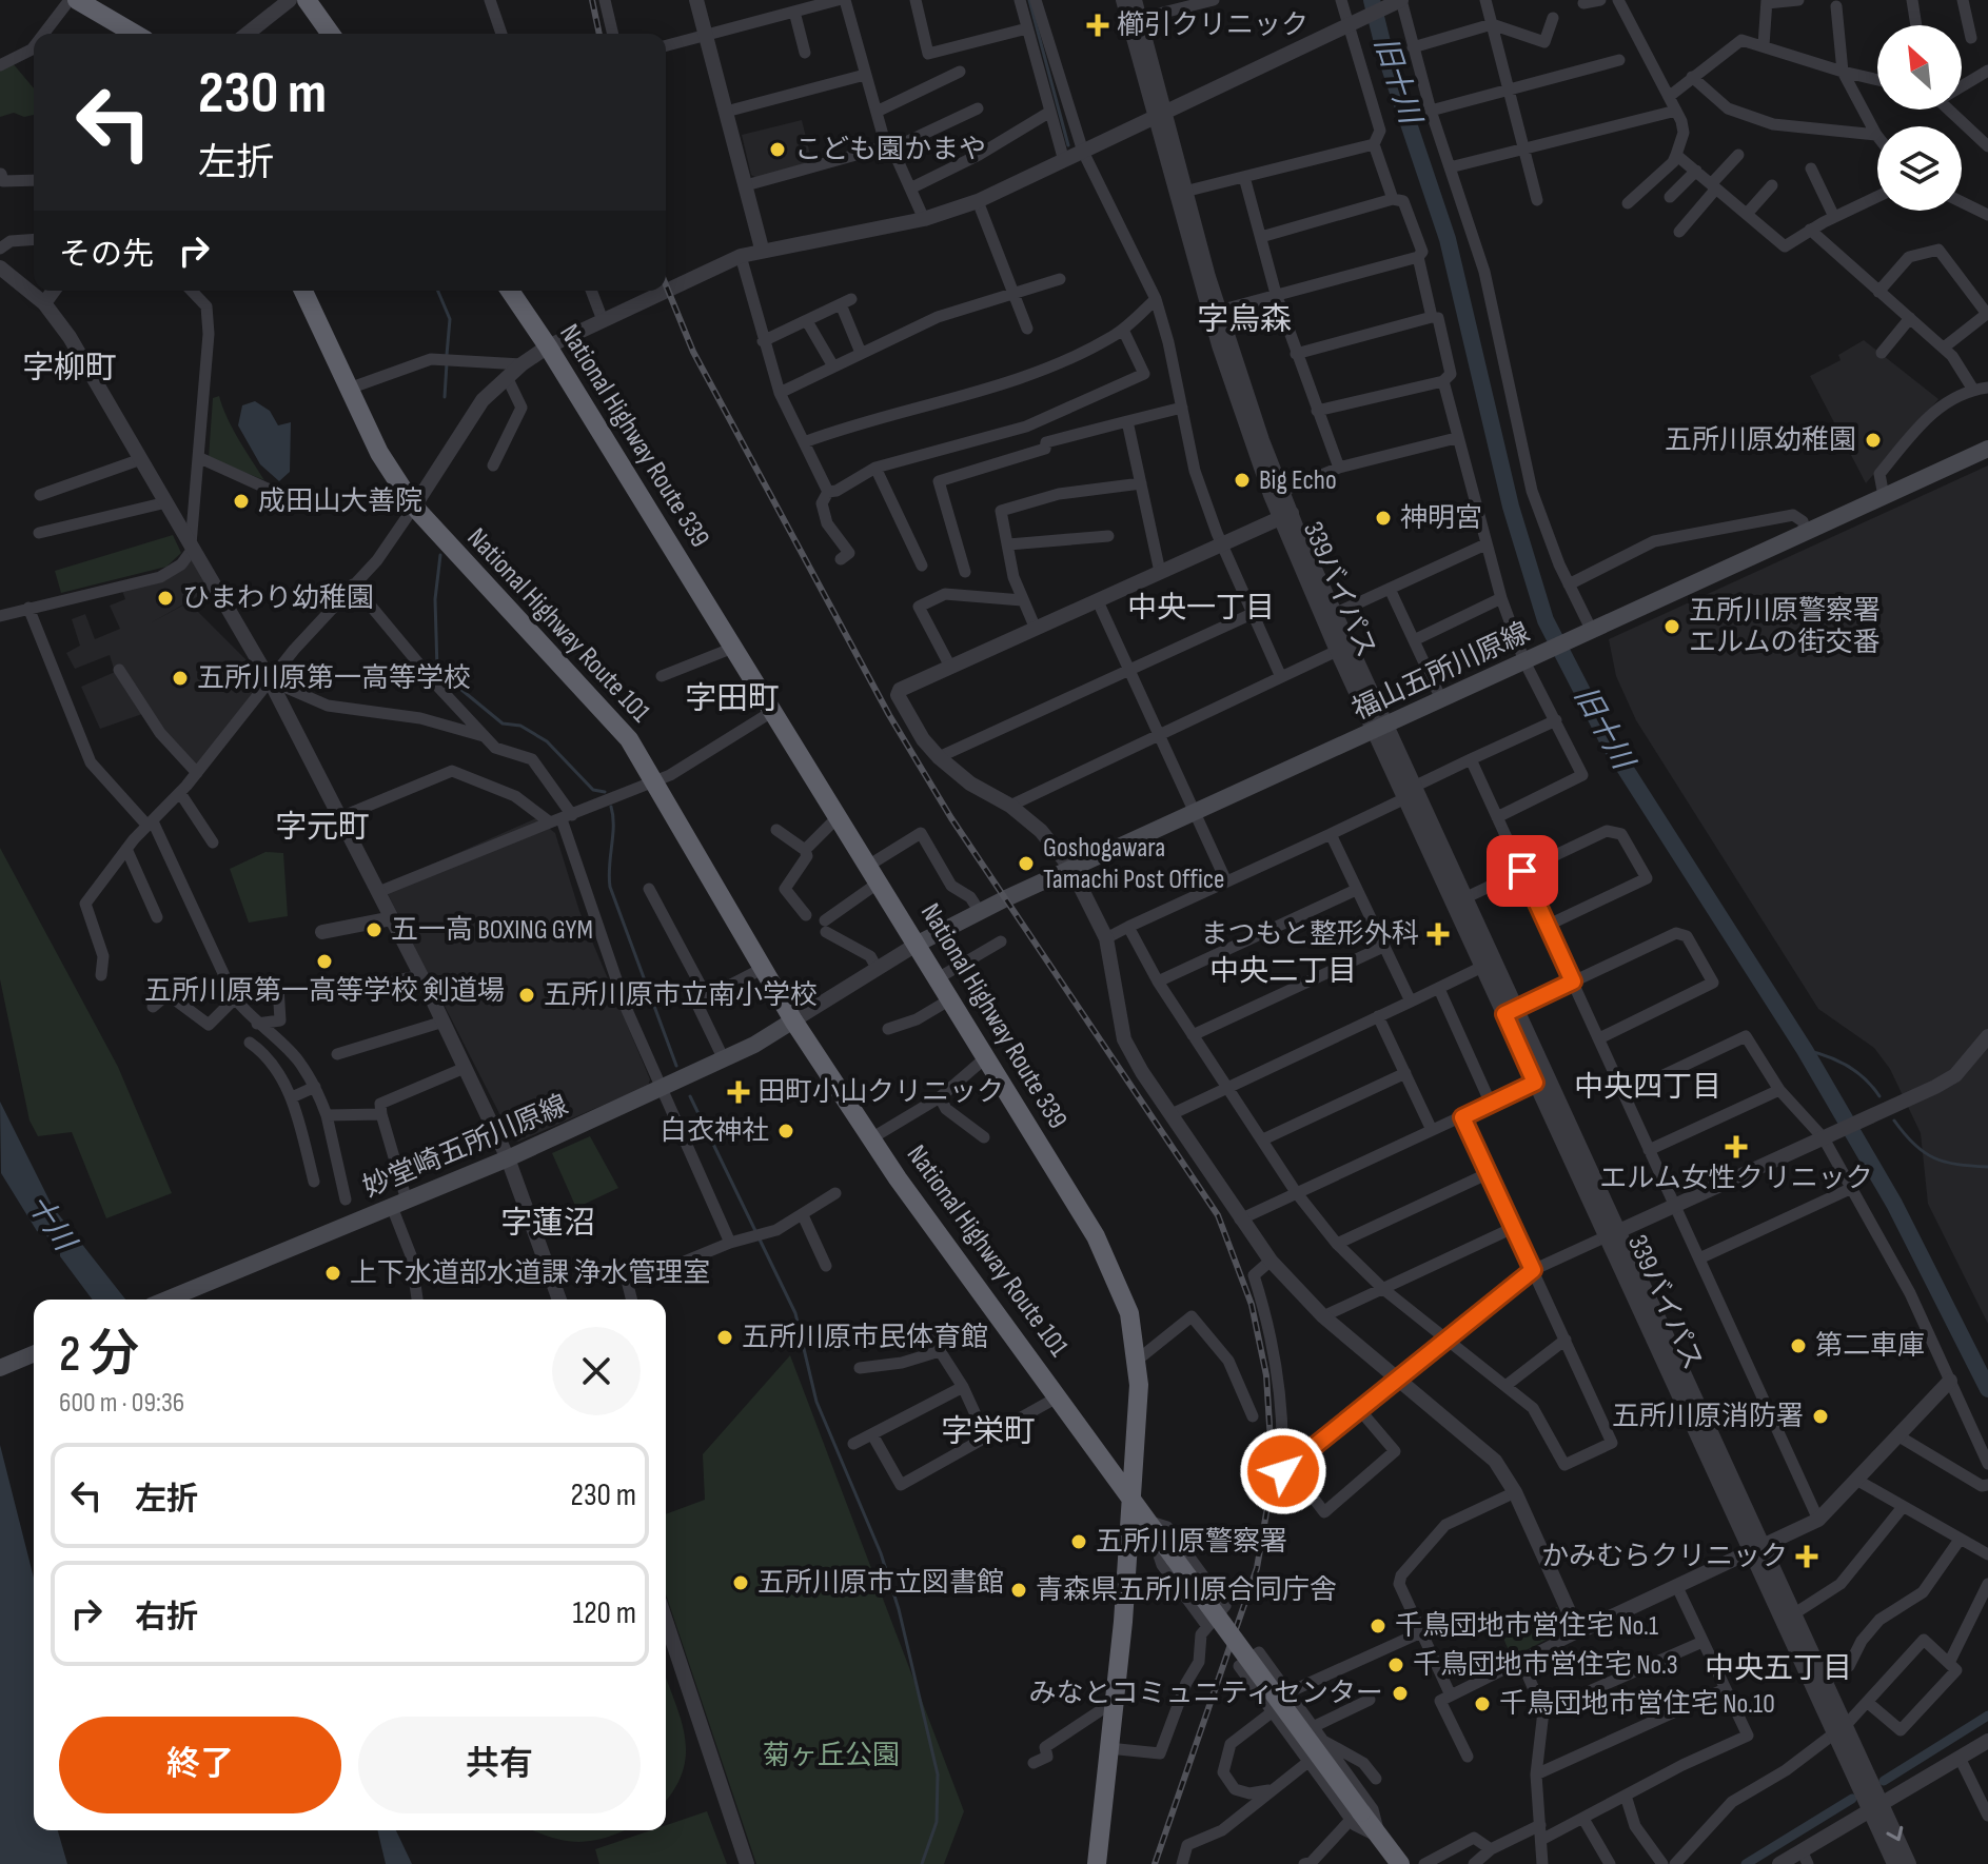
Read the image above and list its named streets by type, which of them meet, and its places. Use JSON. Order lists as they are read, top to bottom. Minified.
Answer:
{"streets":{"highway":["National Highway Route 339","National Highway Route 101"],"main road":["福山五所川原線","妙堂崎五所川原線"],"street":["339バイパス"]},"crossings":[["National Highway Route 339","National Highway Route 101"],["National Highway Route 339","福山五所川原線"],["339バイパス","福山五所川原線"],["National Highway Route 101","妙堂崎五所川原線"]],"districts":["字烏森","字柳町","中央一丁目","字田町","字元町","中央二丁目","中央四丁目","字蓮沼","字栄町","中央五丁目"],"water":["旧十川","十川"],"parks":["菊ヶ丘公園"],"places":{"health":["櫛引クリニック","まつもと整形外科","田町小山クリニック","エルム女性クリニック","かみむらクリニック"],"other":["こども園かまや","五所川原幼稚園","Big Echo","成田山大善院","神明宮","ひまわり幼稚園","五所川原警察署 エルムの街交番","五所川原第一高等学校","Goshogawara Tamachi Post Office","五一高 BOXING GYM","五所川原第一高等学校 剣道場","五所川原市立南小学校","白衣神社","上下水道部水道課 浄水管理室","五所川原市民体育館","第二車庫","五所川原消防署","五所川原警察署","五所川原市立図書館","青森県五所川原合同庁舎","千鳥団地市営住宅 No.1","千鳥団地市営住宅 No.3","みなとコミュニティセンター","千鳥団地市営住宅 No.10"]},"north":"top left","page":{"turn":["230 m","左折"],"then":"その先","heading":["2 分","600 m · 09:36"],"list":[{"name":"左折","value":"230 m"},{"name":"右折","value":"120 m"}],"buttons":["終了","共有"]}}
